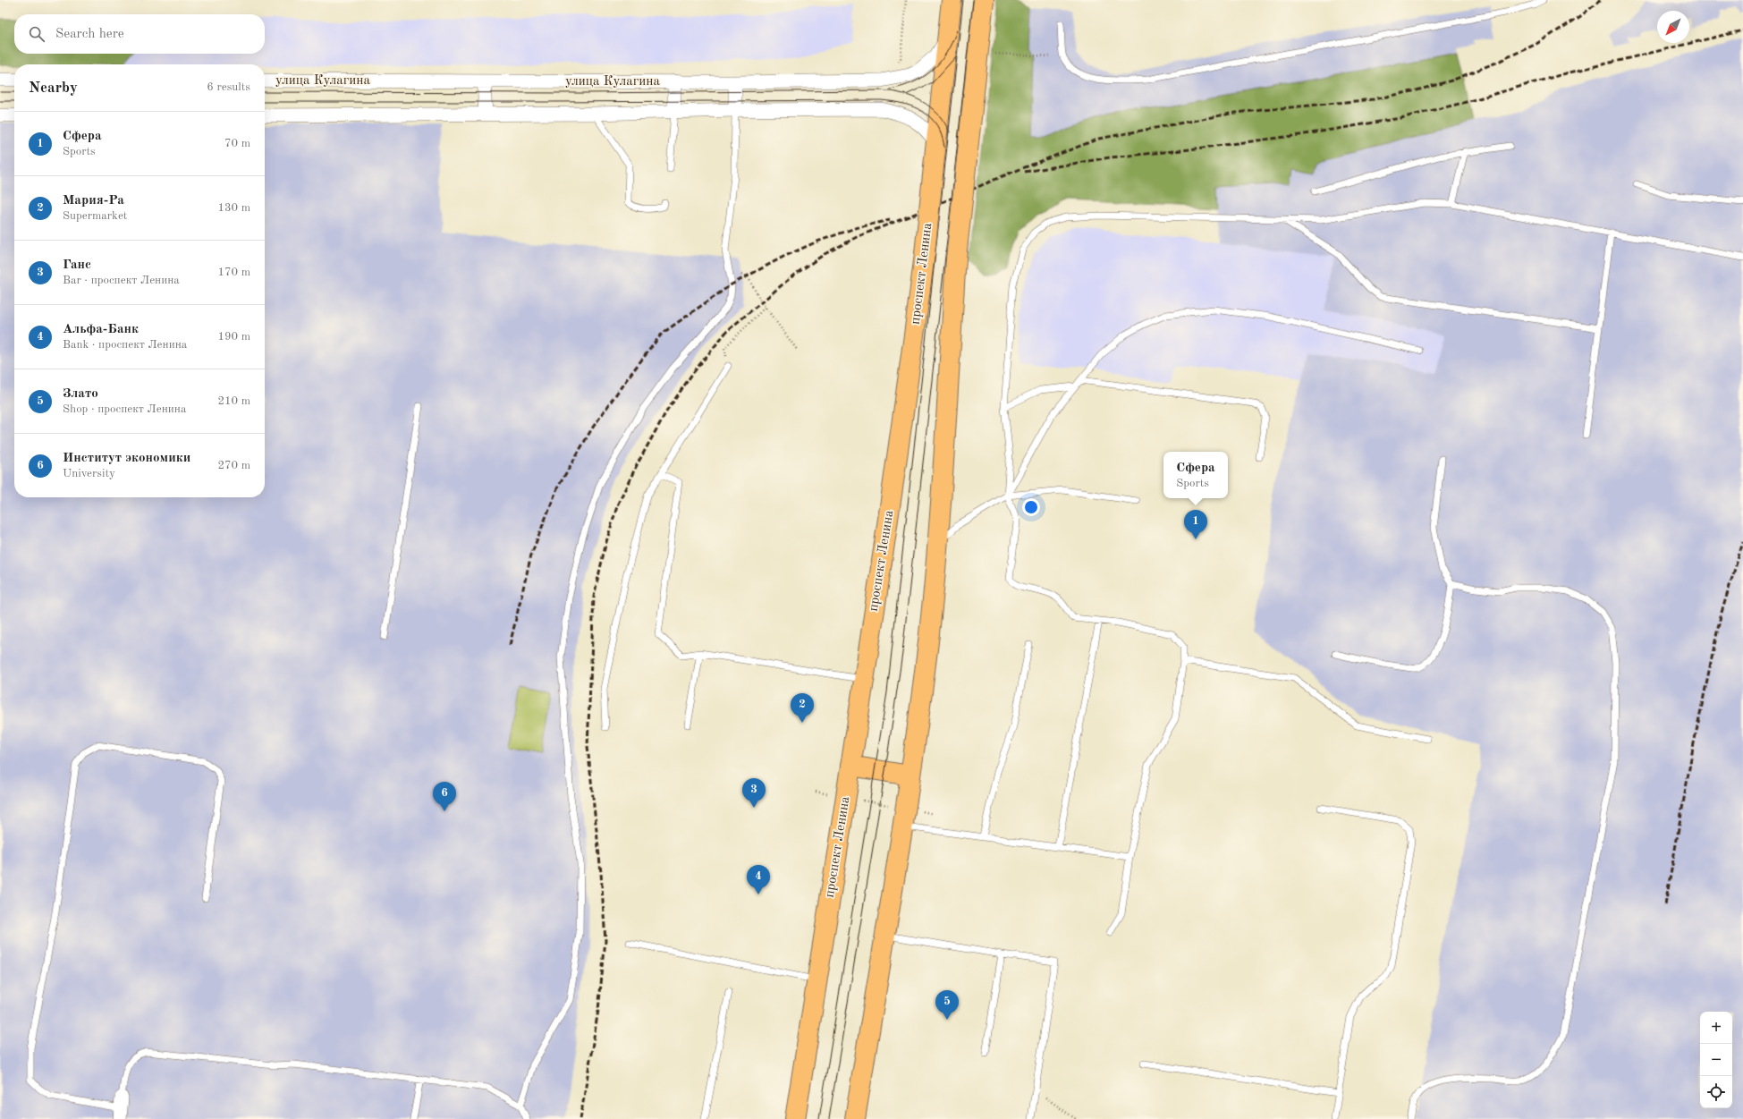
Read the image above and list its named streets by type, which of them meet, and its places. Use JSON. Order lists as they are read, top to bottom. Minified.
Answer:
{"streets":{"main road":["проспект Ленина"],"street":["улица Кулагина"]},"crossings":[["улица Кулагина","проспект Ленина"]],"north":"bottom left","page":{"search":"Search here","heading":["Nearby","6 results"],"list":[{"mark":"1","name":"Сфера","note":"Sports","value":"70 m"},{"mark":"2","name":"Мария-Ра","note":"Supermarket","value":"130 m"},{"mark":"3","name":"Ганс","note":"Bar · проспект Ленина","value":"170 m"},{"mark":"4","name":"Альфа-Банк","note":"Bank · проспект Ленина","value":"190 m"},{"mark":"5","name":"Злато","note":"Shop · проспект Ленина","value":"210 m"},{"mark":"6","name":"Институт экономики","note":"University","value":"270 m"}],"popup":["Сфера","Sports"],"pins":["1","2","3","6","4","5"],"map_buttons":["+","−"]}}
